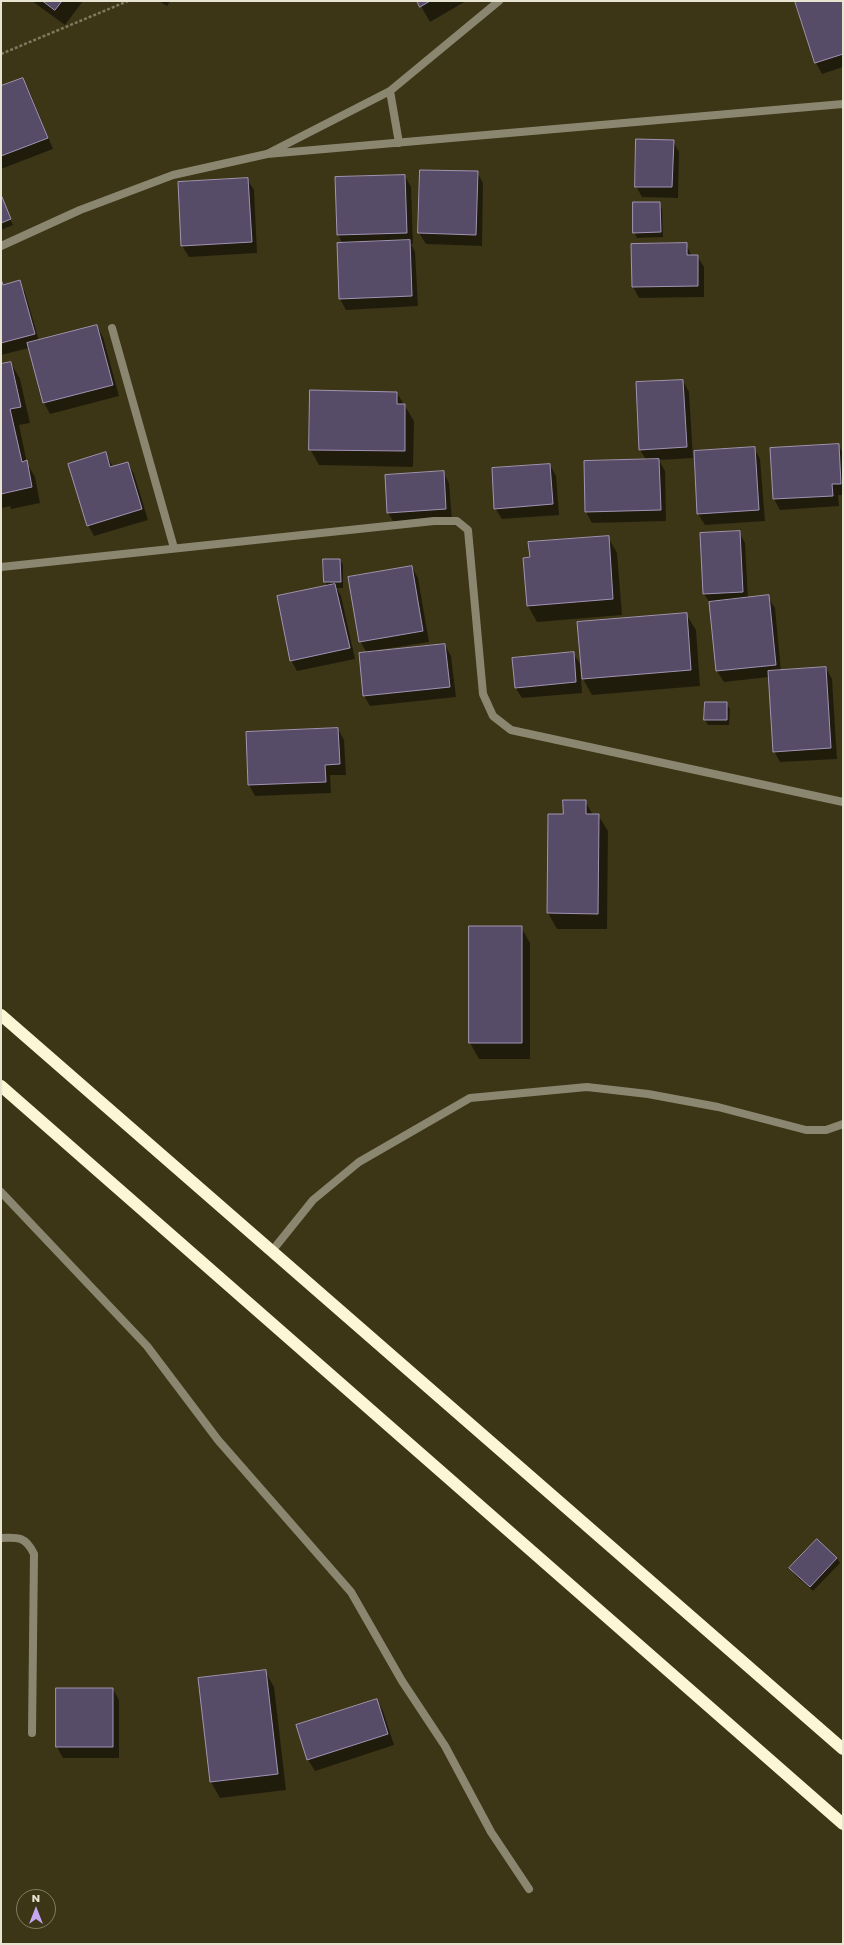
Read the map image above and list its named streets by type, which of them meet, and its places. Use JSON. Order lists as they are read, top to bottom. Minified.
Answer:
{"north":"top"}
